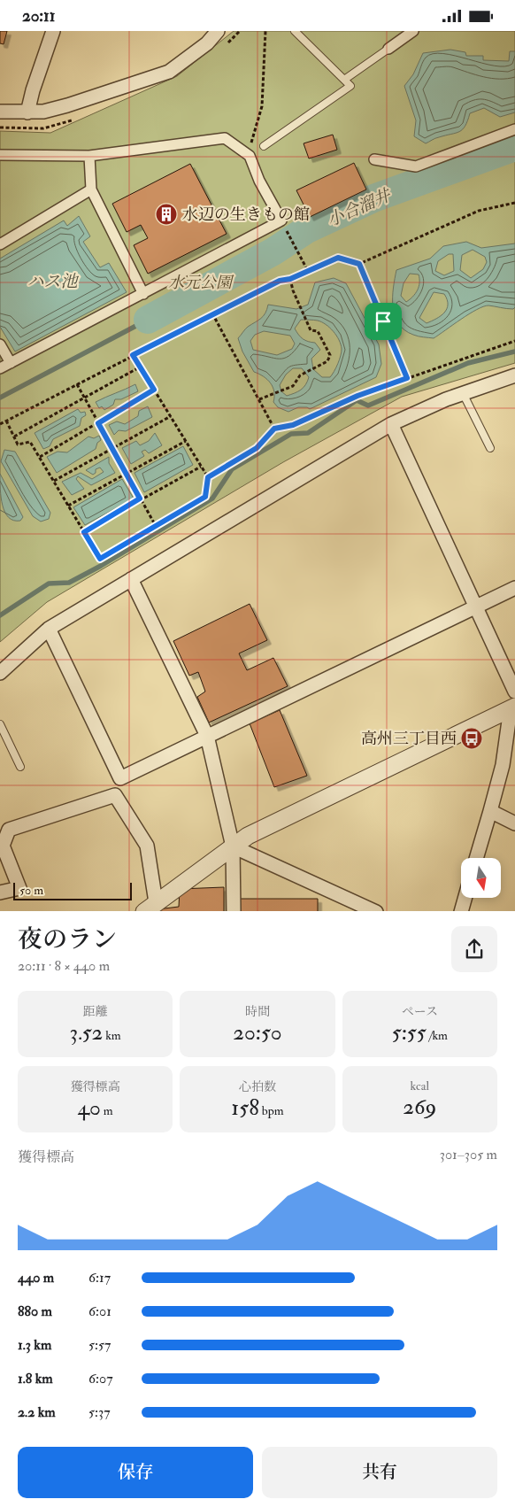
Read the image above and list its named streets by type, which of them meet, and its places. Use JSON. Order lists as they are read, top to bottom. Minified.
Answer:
{"water":["小合溜井","ハス池"],"parks":["水元公園"],"places":{"building":["水辺の生きもの館"],"bus stop":["高州三丁目西"]},"scale_bar":"50 m","north":"bottom","page":{"status":"20:11","scale":"50 m","heading":["夜のラン","20:11 · 8 × 440 m"],"stats":[["距離","3.52 km"],["時間","20:50"],["ペース","5:55 /km"],["獲得標高","40 m"],["心拍数","158 bpm"],["kcal","269"]],"chart":["獲得標高","301–305 m"],"list":[{"name":"440 m","note":"6:17"},{"name":"880 m","note":"6:01"},{"name":"1.3 km","note":"5:57"},{"name":"1.8 km","note":"6:07"},{"name":"2.2 km","note":"5:37"}],"buttons":["保存","共有"]}}
